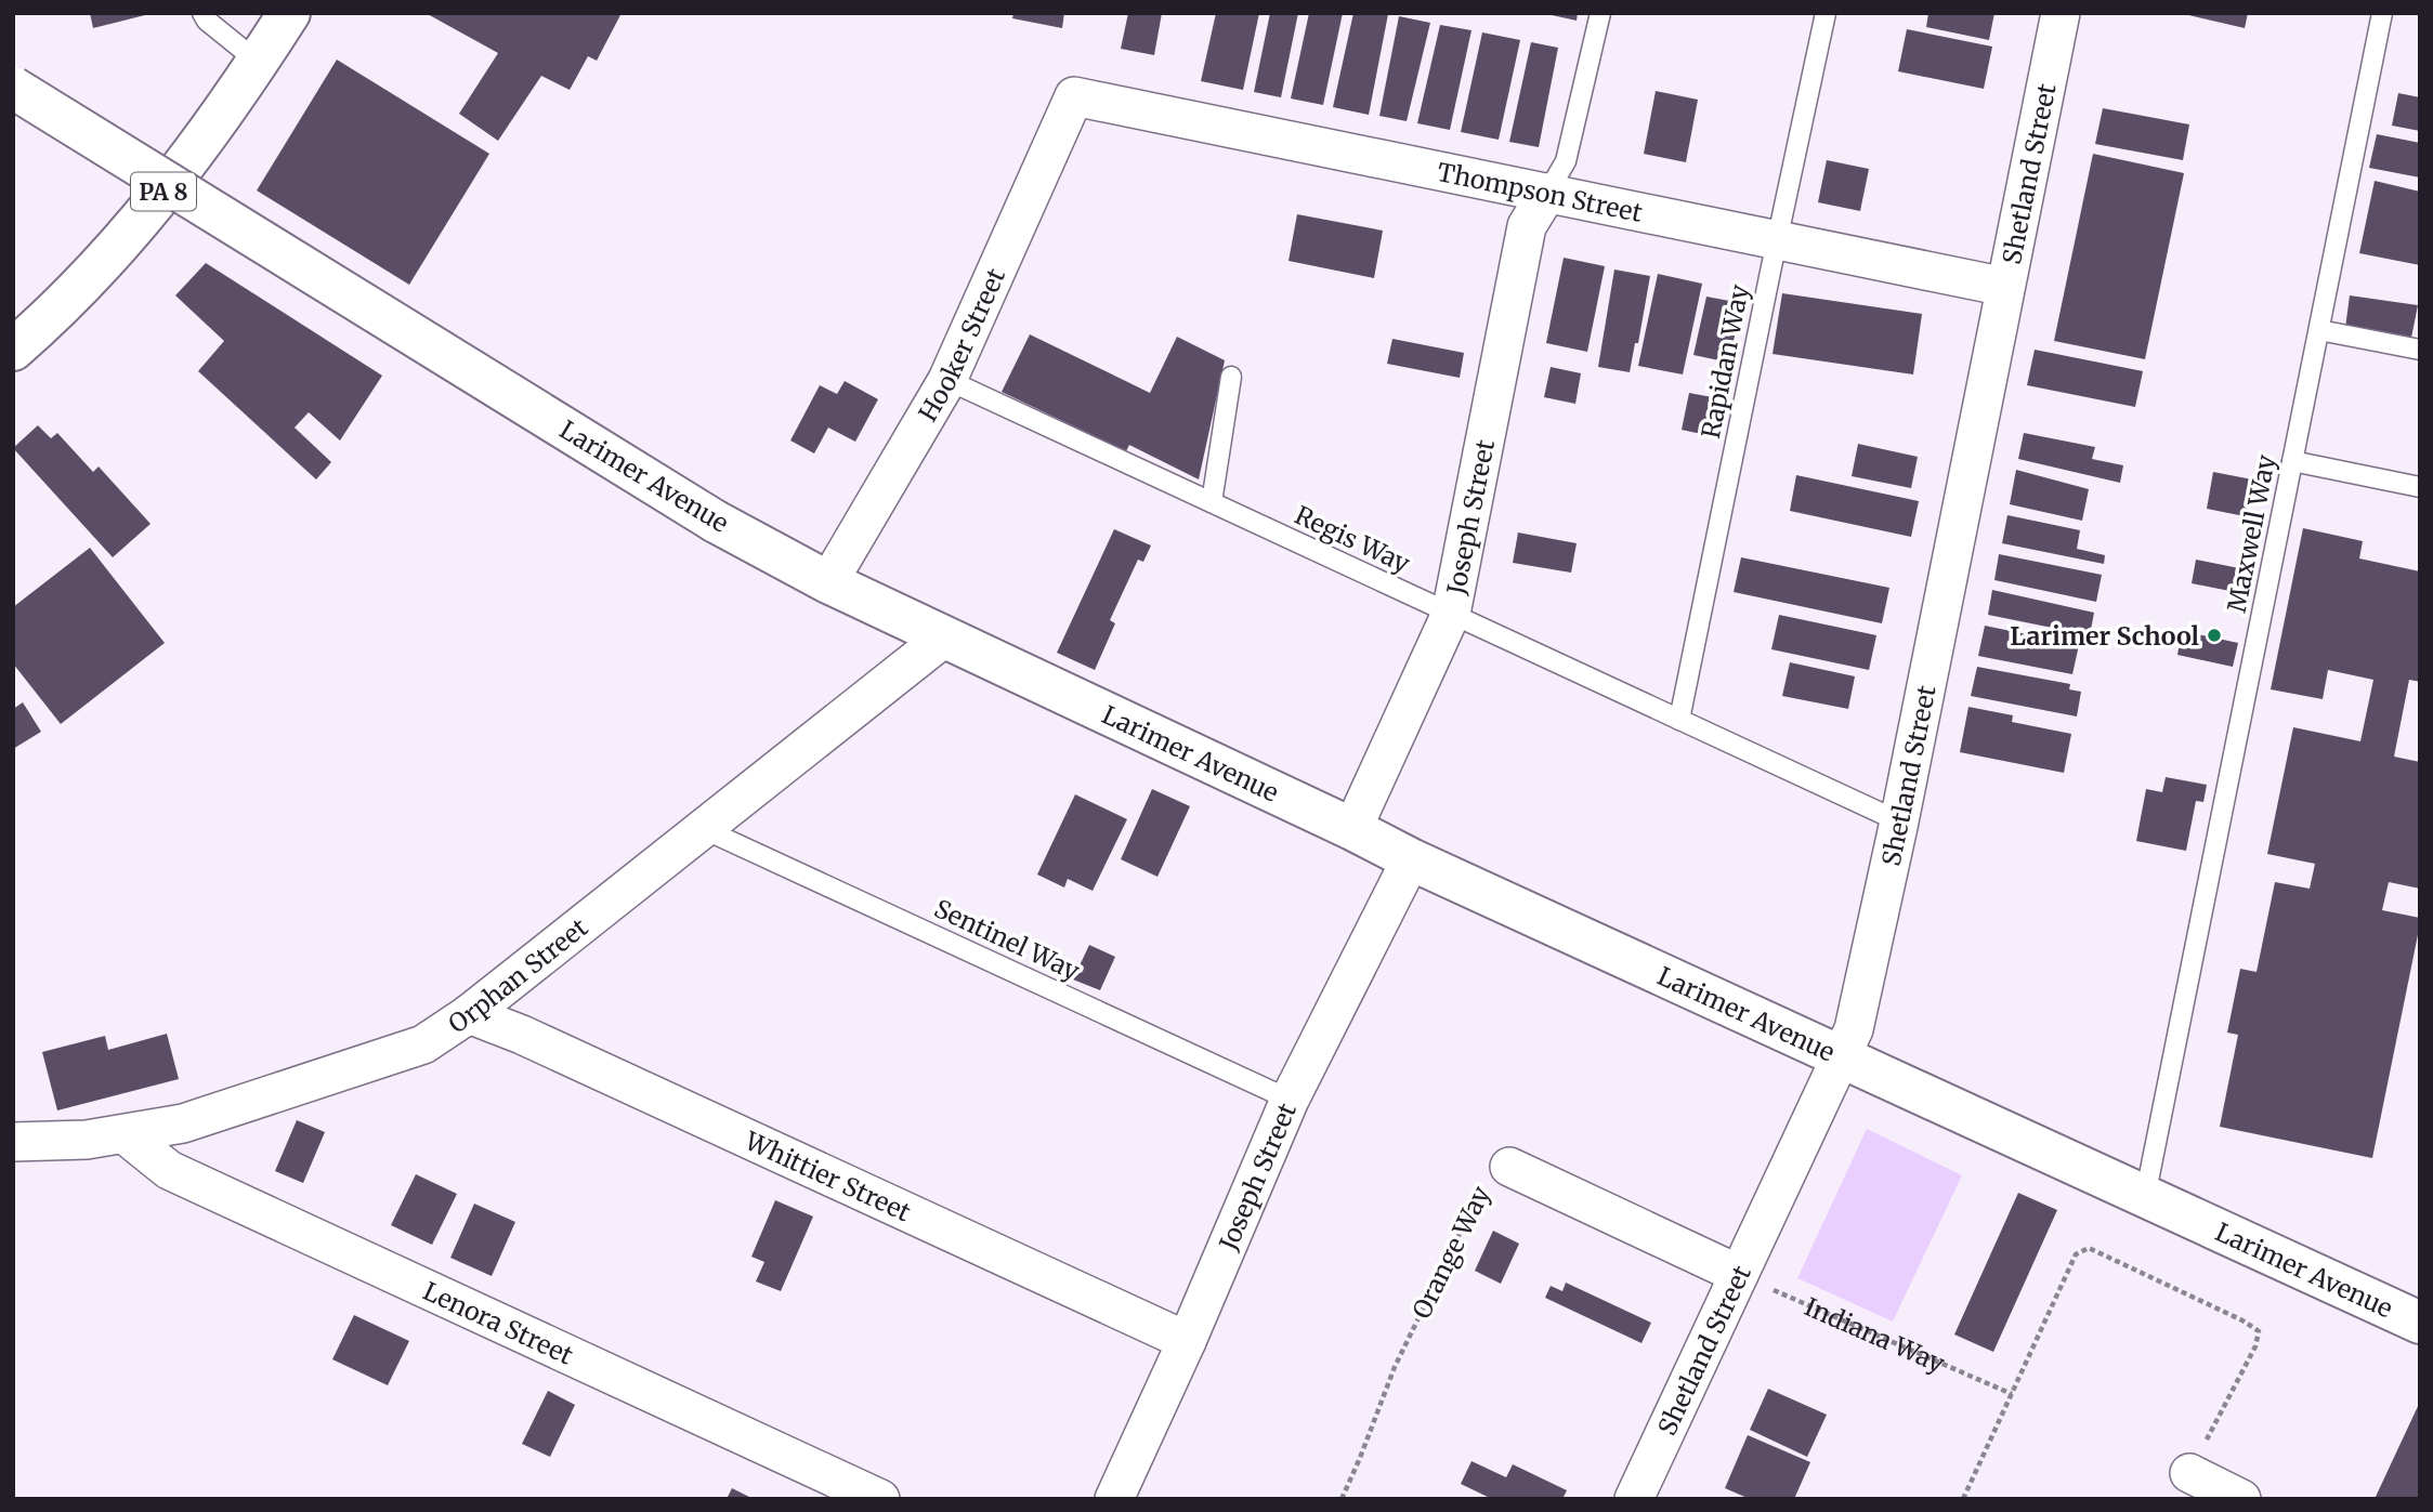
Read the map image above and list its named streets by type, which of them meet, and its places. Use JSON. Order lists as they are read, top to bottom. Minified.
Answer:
{"streets":{"main road":["PA 8","Larimer Avenue"],"street":["Shetland Street","Thompson Street","Hooker Street","Joseph Street","Orphan Street","Whittier Street","Orange Way","Lenora Street"],"lane":["Rapidan Way","Maxwell Way","Regis Way","Sentinel Way"],"path":["Indiana Way"]},"crossings":[["Shetland Street","Thompson Street"],["Shetland Street","Larimer Avenue"],["Shetland Street","Regis Way"],["Shetland Street","Orange Way"],["Shetland Street","Indiana Way"],["Thompson Street","Hooker Street"],["Thompson Street","Rapidan Way"],["Thompson Street","Joseph Street"],["Hooker Street","Larimer Avenue"],["Hooker Street","Regis Way"],["Rapidan Way","Regis Way"],["Larimer Avenue","Joseph Street"],["Larimer Avenue","Maxwell Way"],["Larimer Avenue","Orphan Street"],["Joseph Street","Regis Way"],["Joseph Street","Sentinel Way"],["Joseph Street","Whittier Street"],["Sentinel Way","Orphan Street"],["Orphan Street","Whittier Street"],["Orphan Street","Lenora Street"],["Orange Way","Indiana Way"]],"places":["Larimer School"]}
